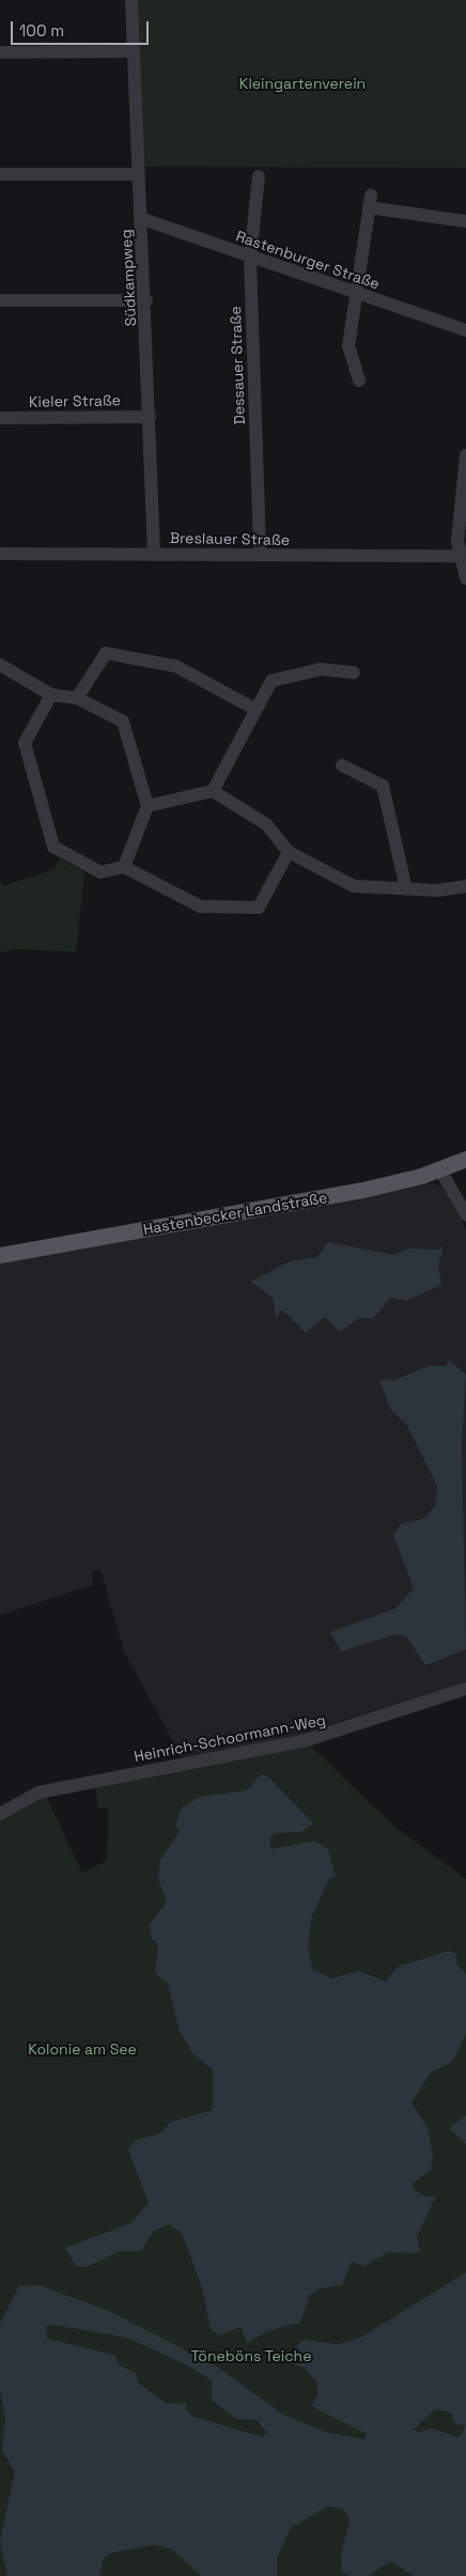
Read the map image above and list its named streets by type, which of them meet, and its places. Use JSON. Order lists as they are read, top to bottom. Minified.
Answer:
{"streets":{"main road":["Hastenbecker Landstraße"],"street":["Rastenburger Straße","Südkampweg","Dessauer Straße","Kieler Straße","Breslauer Straße","Heinrich-Schoormann-Weg"]},"crossings":[["Rastenburger Straße","Südkampweg"],["Rastenburger Straße","Dessauer Straße"],["Südkampweg","Kieler Straße"],["Südkampweg","Breslauer Straße"],["Dessauer Straße","Breslauer Straße"]],"parks":["Kleingartenverein","Kolonie am See","Töneböns Teiche"],"scale_bar":"100 m"}
